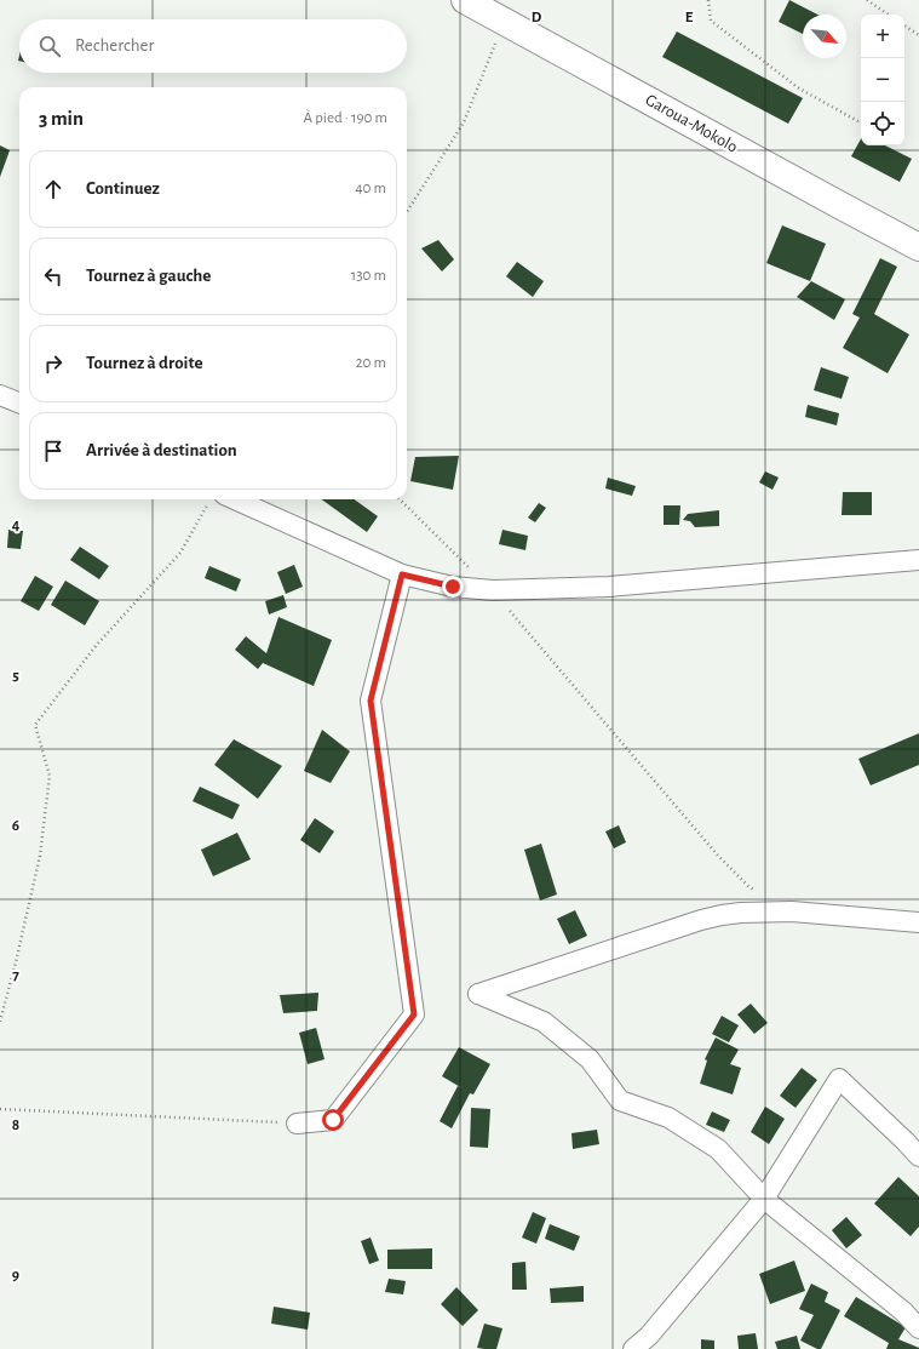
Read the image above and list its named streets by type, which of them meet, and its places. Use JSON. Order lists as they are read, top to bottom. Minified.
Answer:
{"streets":{"main road":["Garoua-Mokolo"]},"north":"bottom right","page":{"map_buttons":["+","−"],"search":"Rechercher","heading":["3 min","À pied · 190 m"],"list":[["Continuez","40 m"],["Tournez à gauche","130 m"],["Tournez à droite","20 m"],"Arrivée à destination"]},"grid":{"columns":["D","E"],"rows":["4","5","6","7","8","9"]}}
